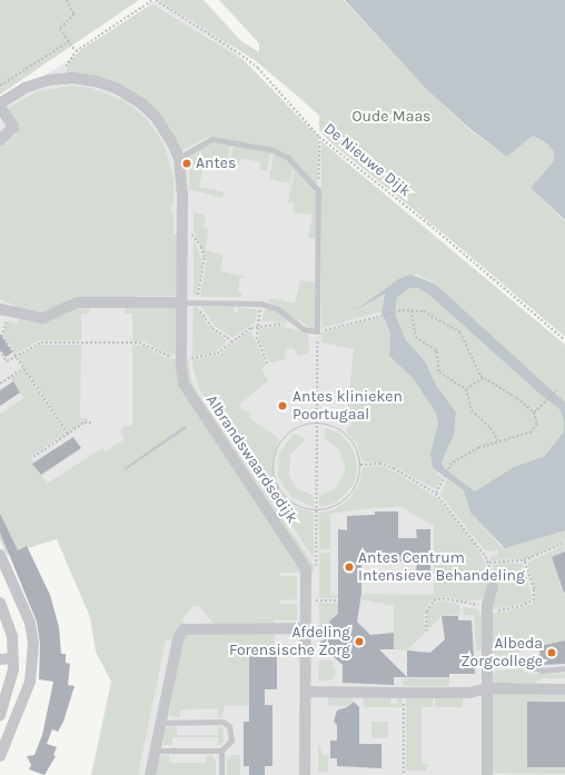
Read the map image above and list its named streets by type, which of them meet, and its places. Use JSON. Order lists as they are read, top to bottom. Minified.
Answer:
{"streets":{"street":["Albrandswaardsedijk"],"path":["De Nieuwe Dijk"]},"parks":["Oude Maas"],"places":["Antes","Antes klinieken Poortugaal","Antes Centrum Intensieve Behandeling","Afdeling Forensische Zorg","Albeda Zorgcollege"]}
